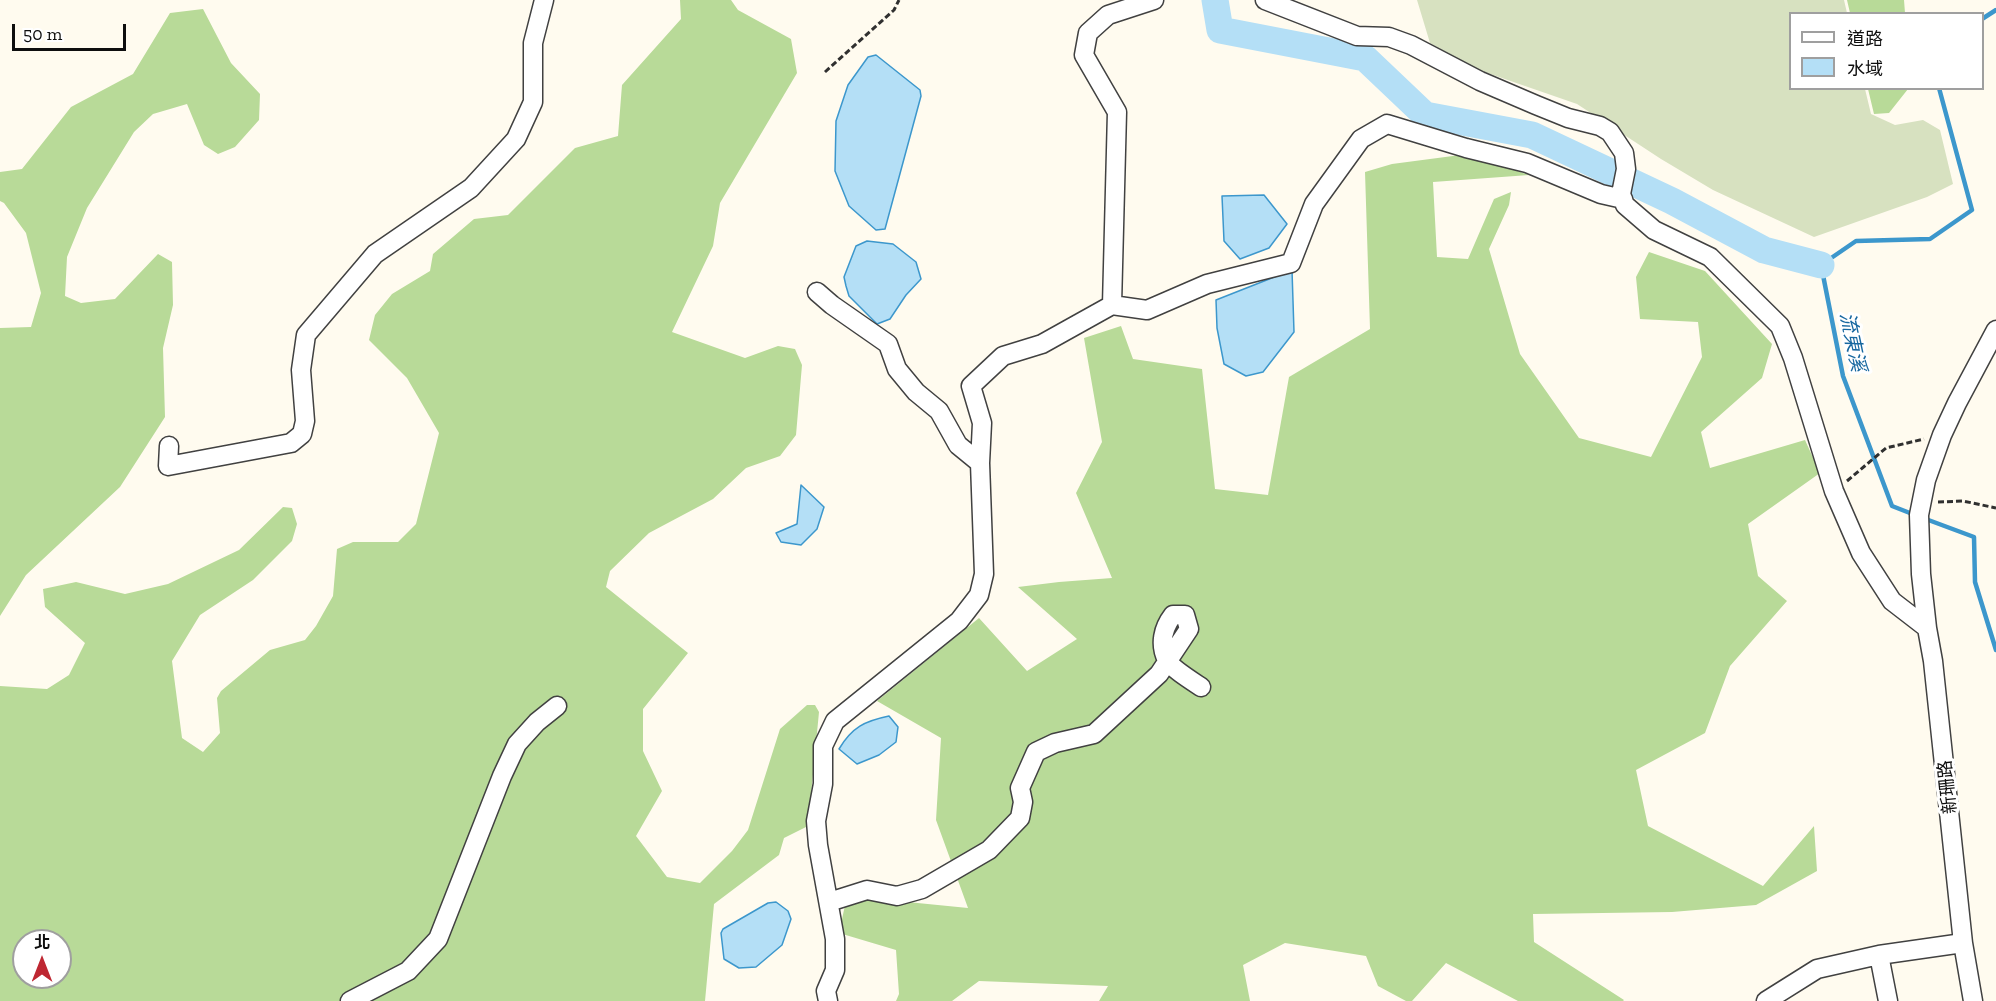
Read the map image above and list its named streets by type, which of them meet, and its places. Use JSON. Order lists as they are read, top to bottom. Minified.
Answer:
{"streets":{"street":["新珊路"]},"water":["流東溪"],"legend":["道路","水域"],"scale_bar":"50 m","north":"top"}
